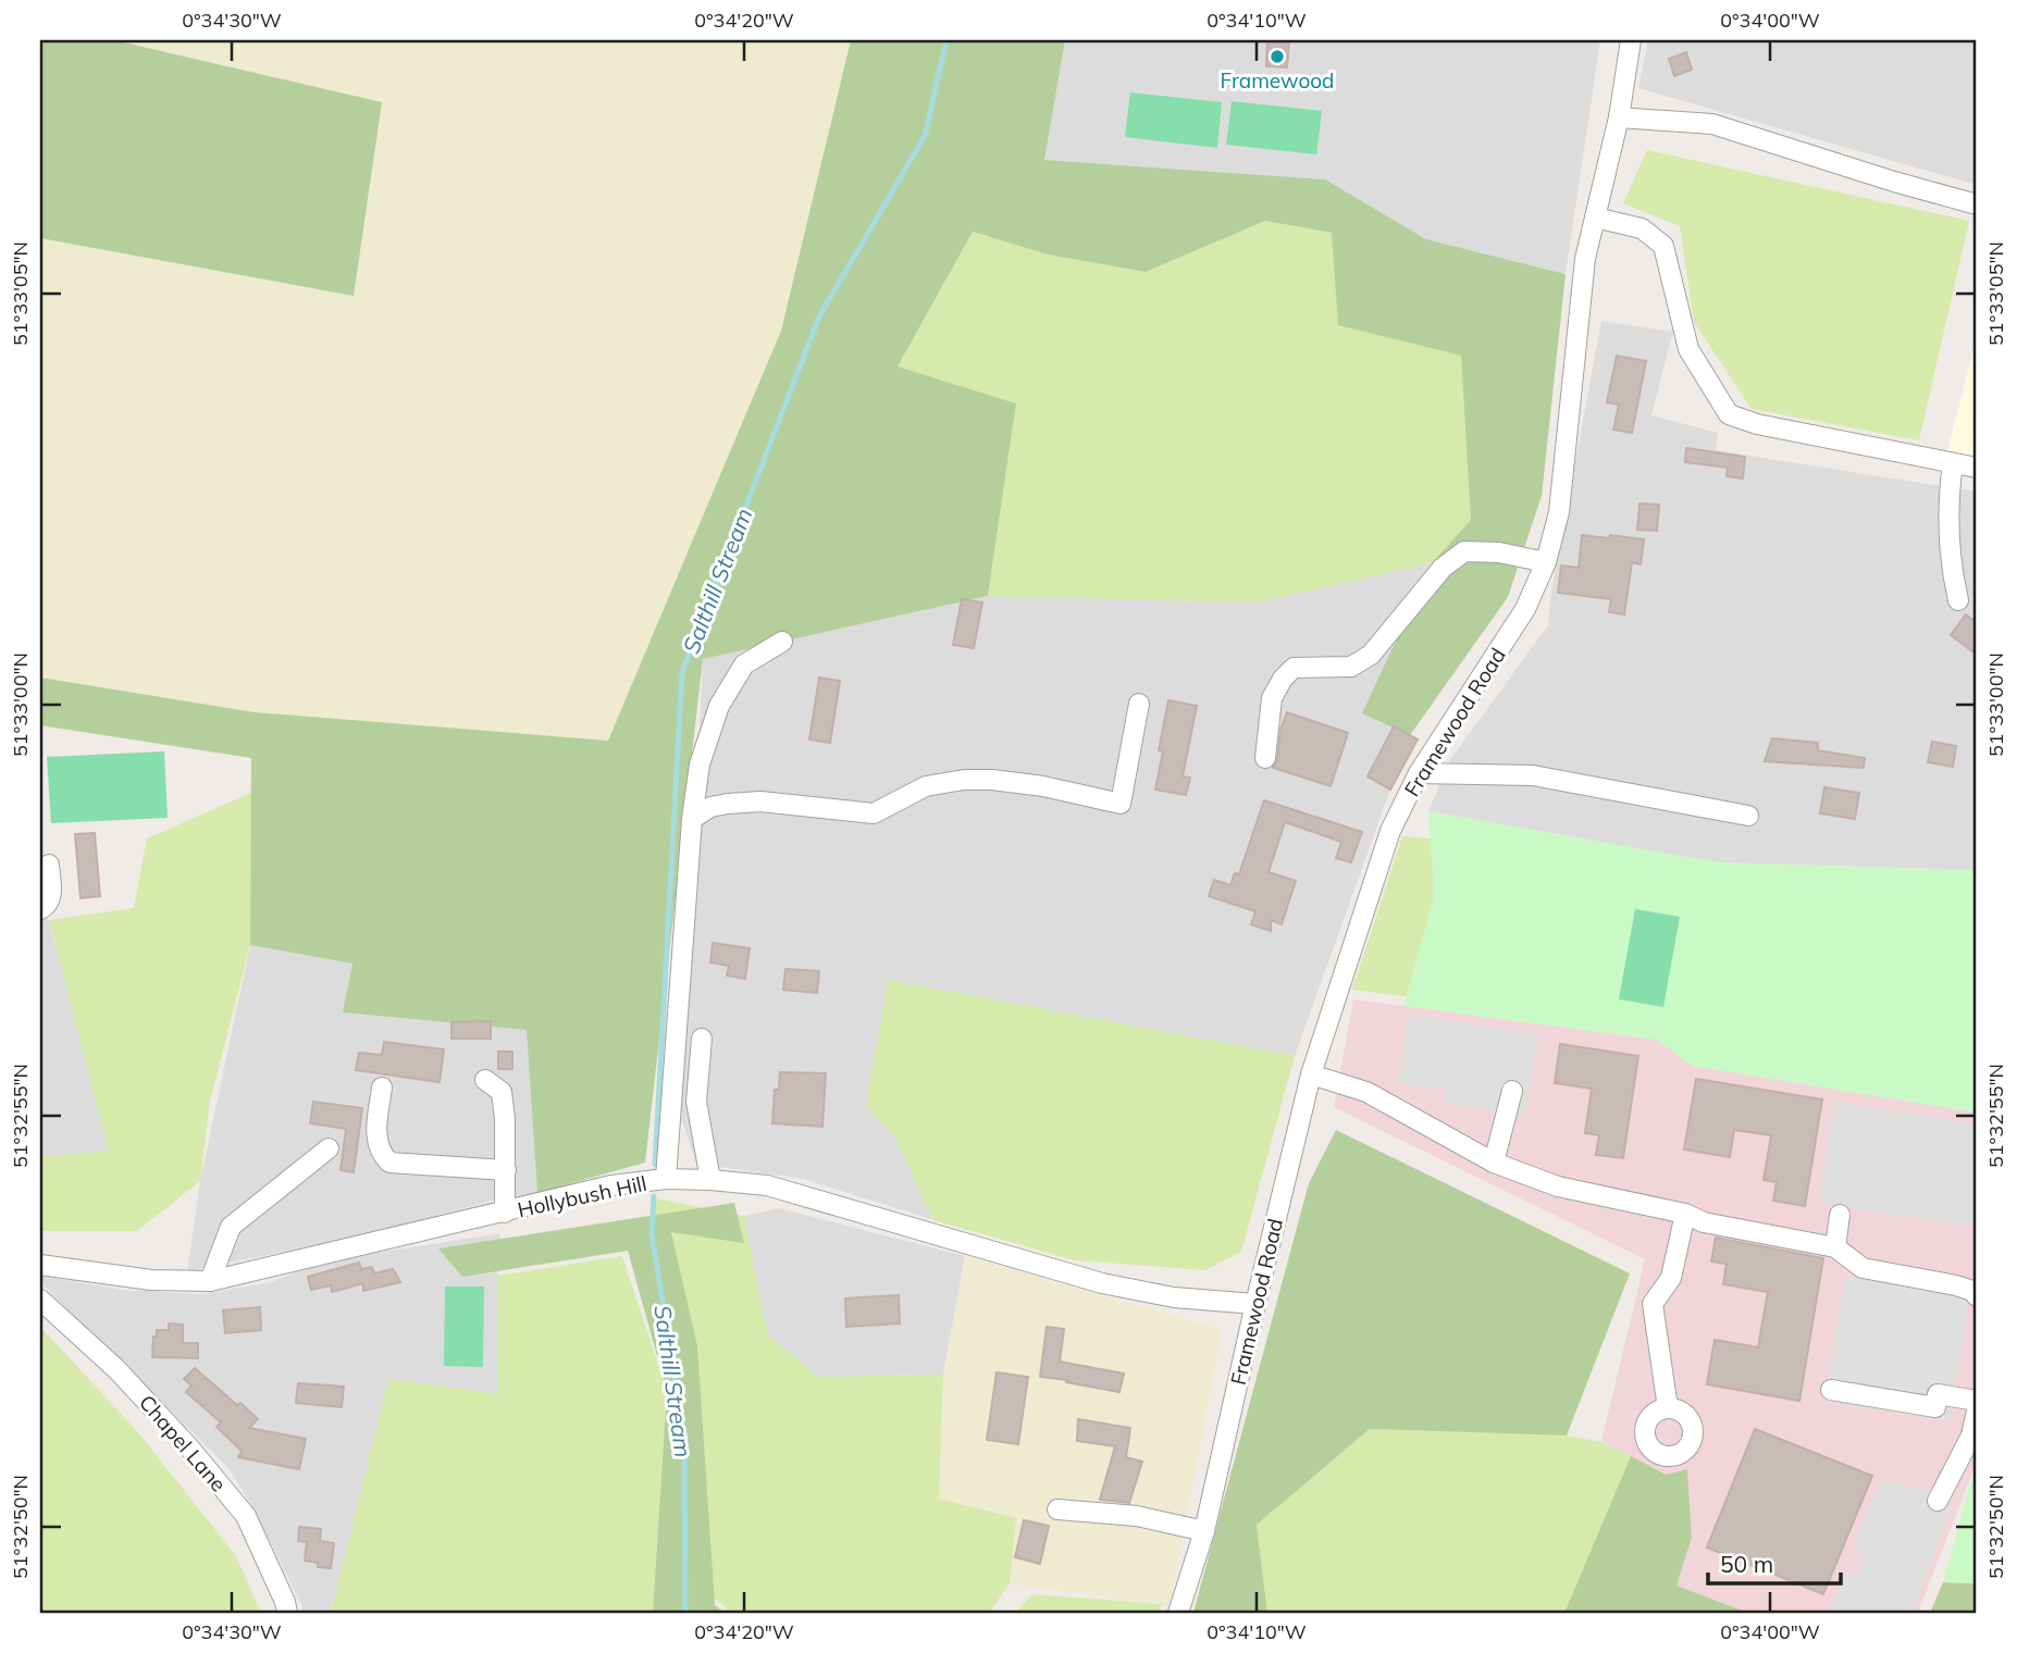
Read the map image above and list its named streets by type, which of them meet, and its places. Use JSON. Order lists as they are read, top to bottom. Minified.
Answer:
{"streets":{"street":["Framewood Road","Hollybush Hill","Chapel Lane"]},"crossings":[["Framewood Road","Hollybush Hill"]],"water":["Salthill Stream"],"places":["Framewood"],"scale_bar":"50 m","coordinates":["0°34'30\"W","0°34'20\"W","0°34'10\"W","0°34'00\"W","51°33'05\"N","51°33'00\"N","51°32'55\"N","51°32'50\"N"]}
